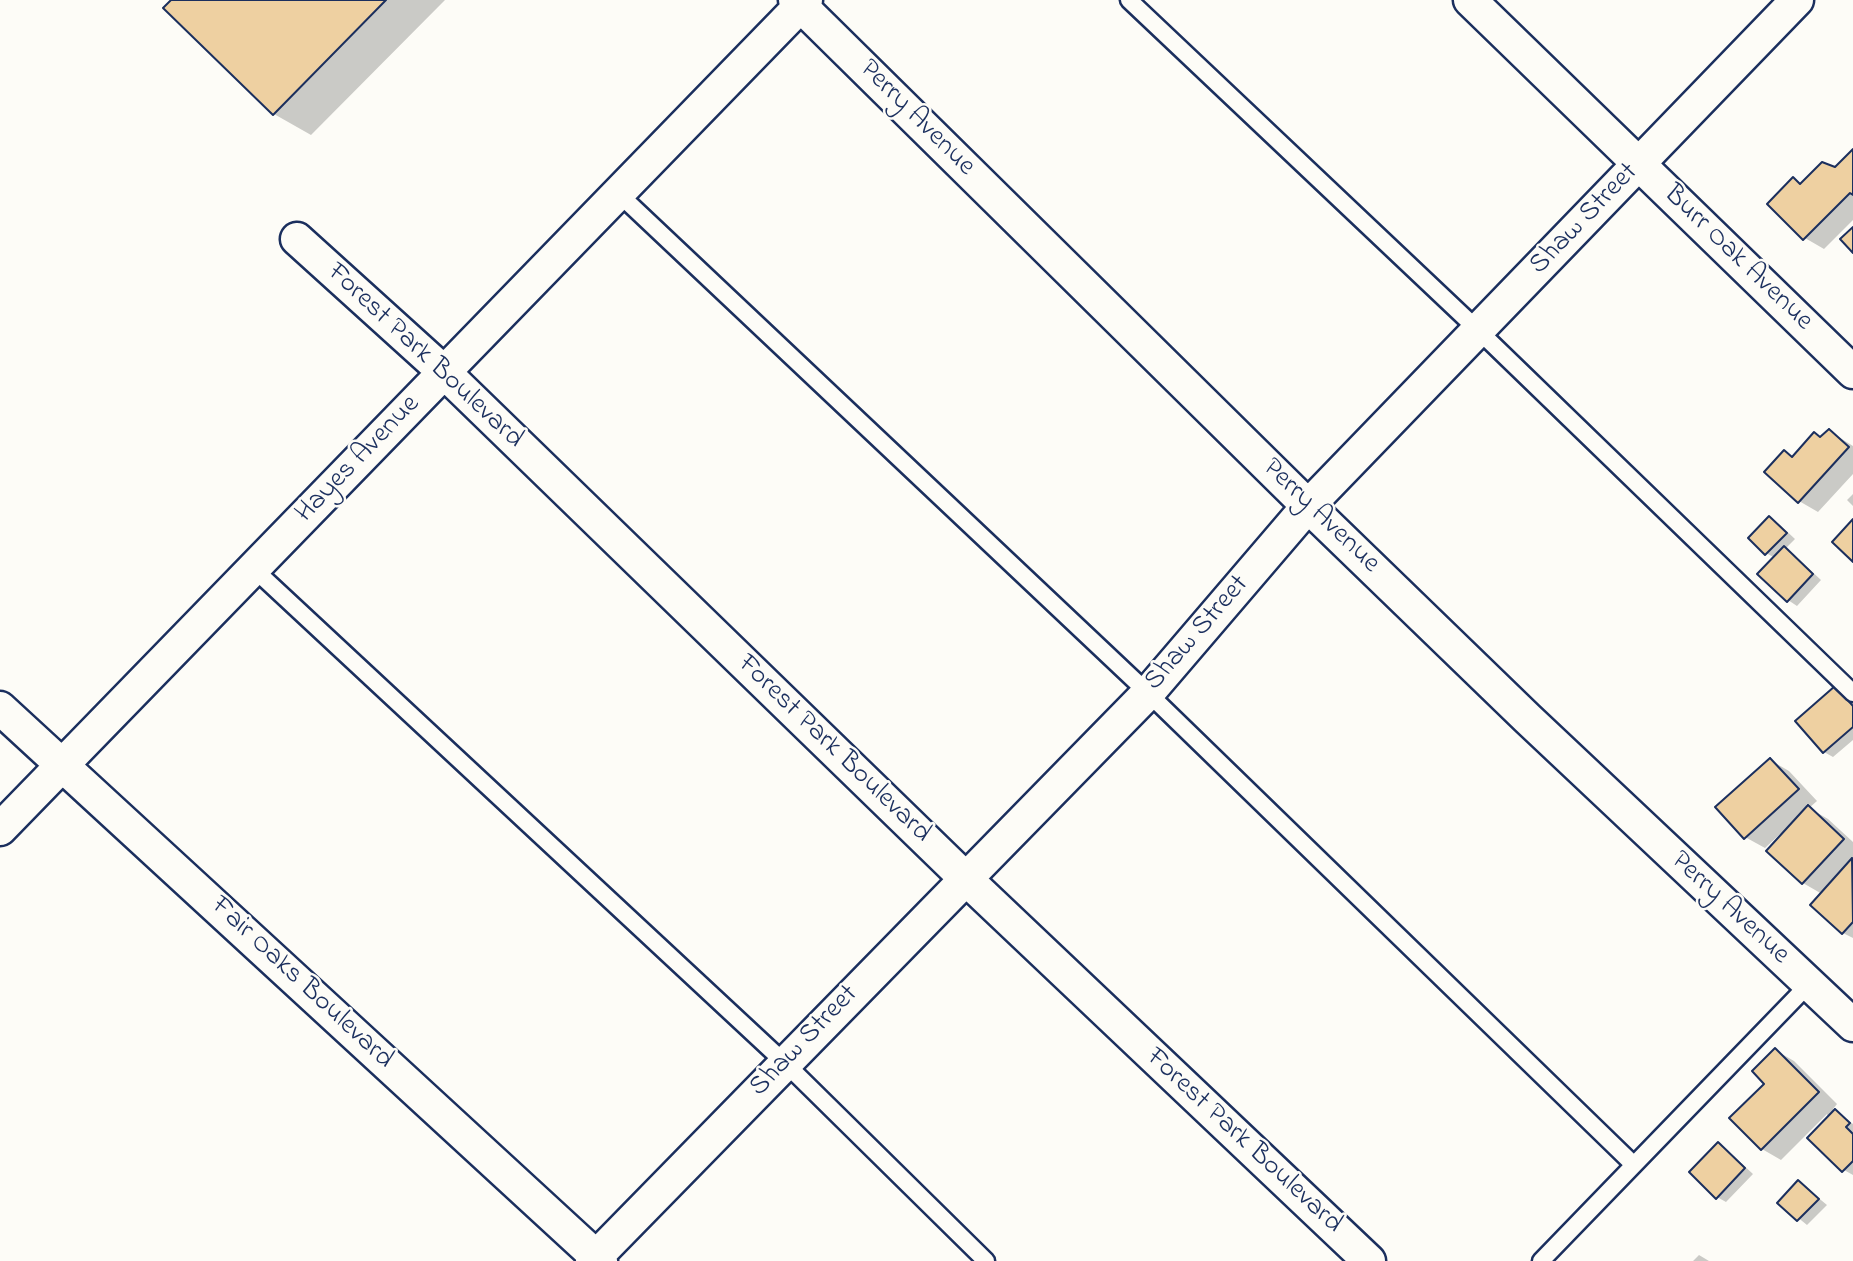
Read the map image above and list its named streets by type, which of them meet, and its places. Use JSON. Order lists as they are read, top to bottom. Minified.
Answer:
{"streets":{"street":["Perry Avenue","Shaw Street","Burr Oak Avenue","Forest Park Boulevard","Hayes Avenue","Fair Oaks Boulevard"]},"crossings":[["Perry Avenue","Shaw Street"],["Perry Avenue","Hayes Avenue"],["Shaw Street","Burr Oak Avenue"],["Shaw Street","Forest Park Boulevard"],["Shaw Street","Fair Oaks Boulevard"],["Forest Park Boulevard","Hayes Avenue"],["Hayes Avenue","Fair Oaks Boulevard"]]}
